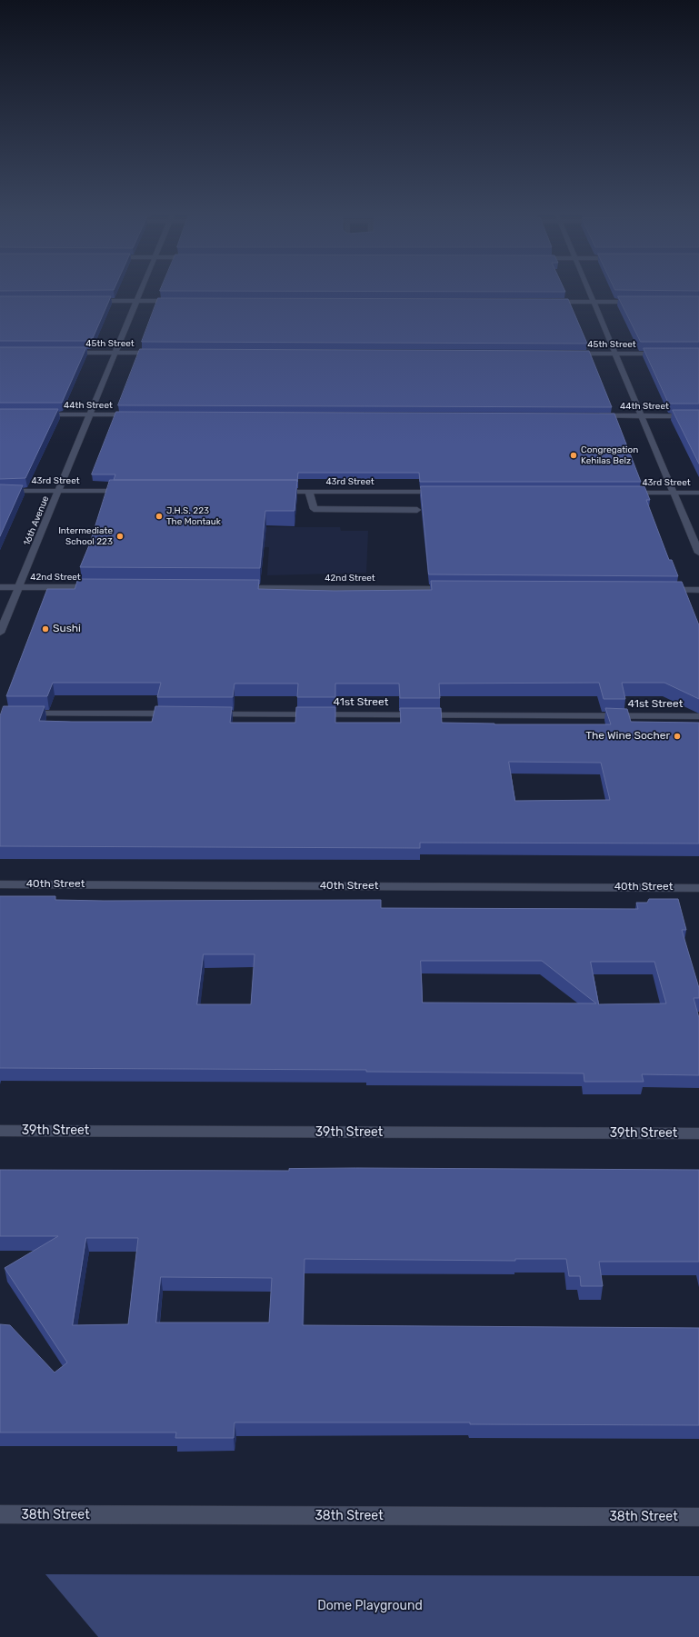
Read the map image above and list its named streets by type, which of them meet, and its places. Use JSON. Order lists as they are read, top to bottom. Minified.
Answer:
{"streets":{"street":["45th Street","44th Street","43rd Street","16th Avenue","42nd Street","41st Street","40th Street","39th Street","38th Street"]},"crossings":[["45th Street","16th Avenue"],["44th Street","16th Avenue"],["43rd Street","16th Avenue"],["16th Avenue","42nd Street"]],"parks":["Dome Playground"],"places":["Congregation Kehilas Belz","J.H.S. 223 The Montauk","Intermediate School 223","Sushi","The Wine Socher"]}
